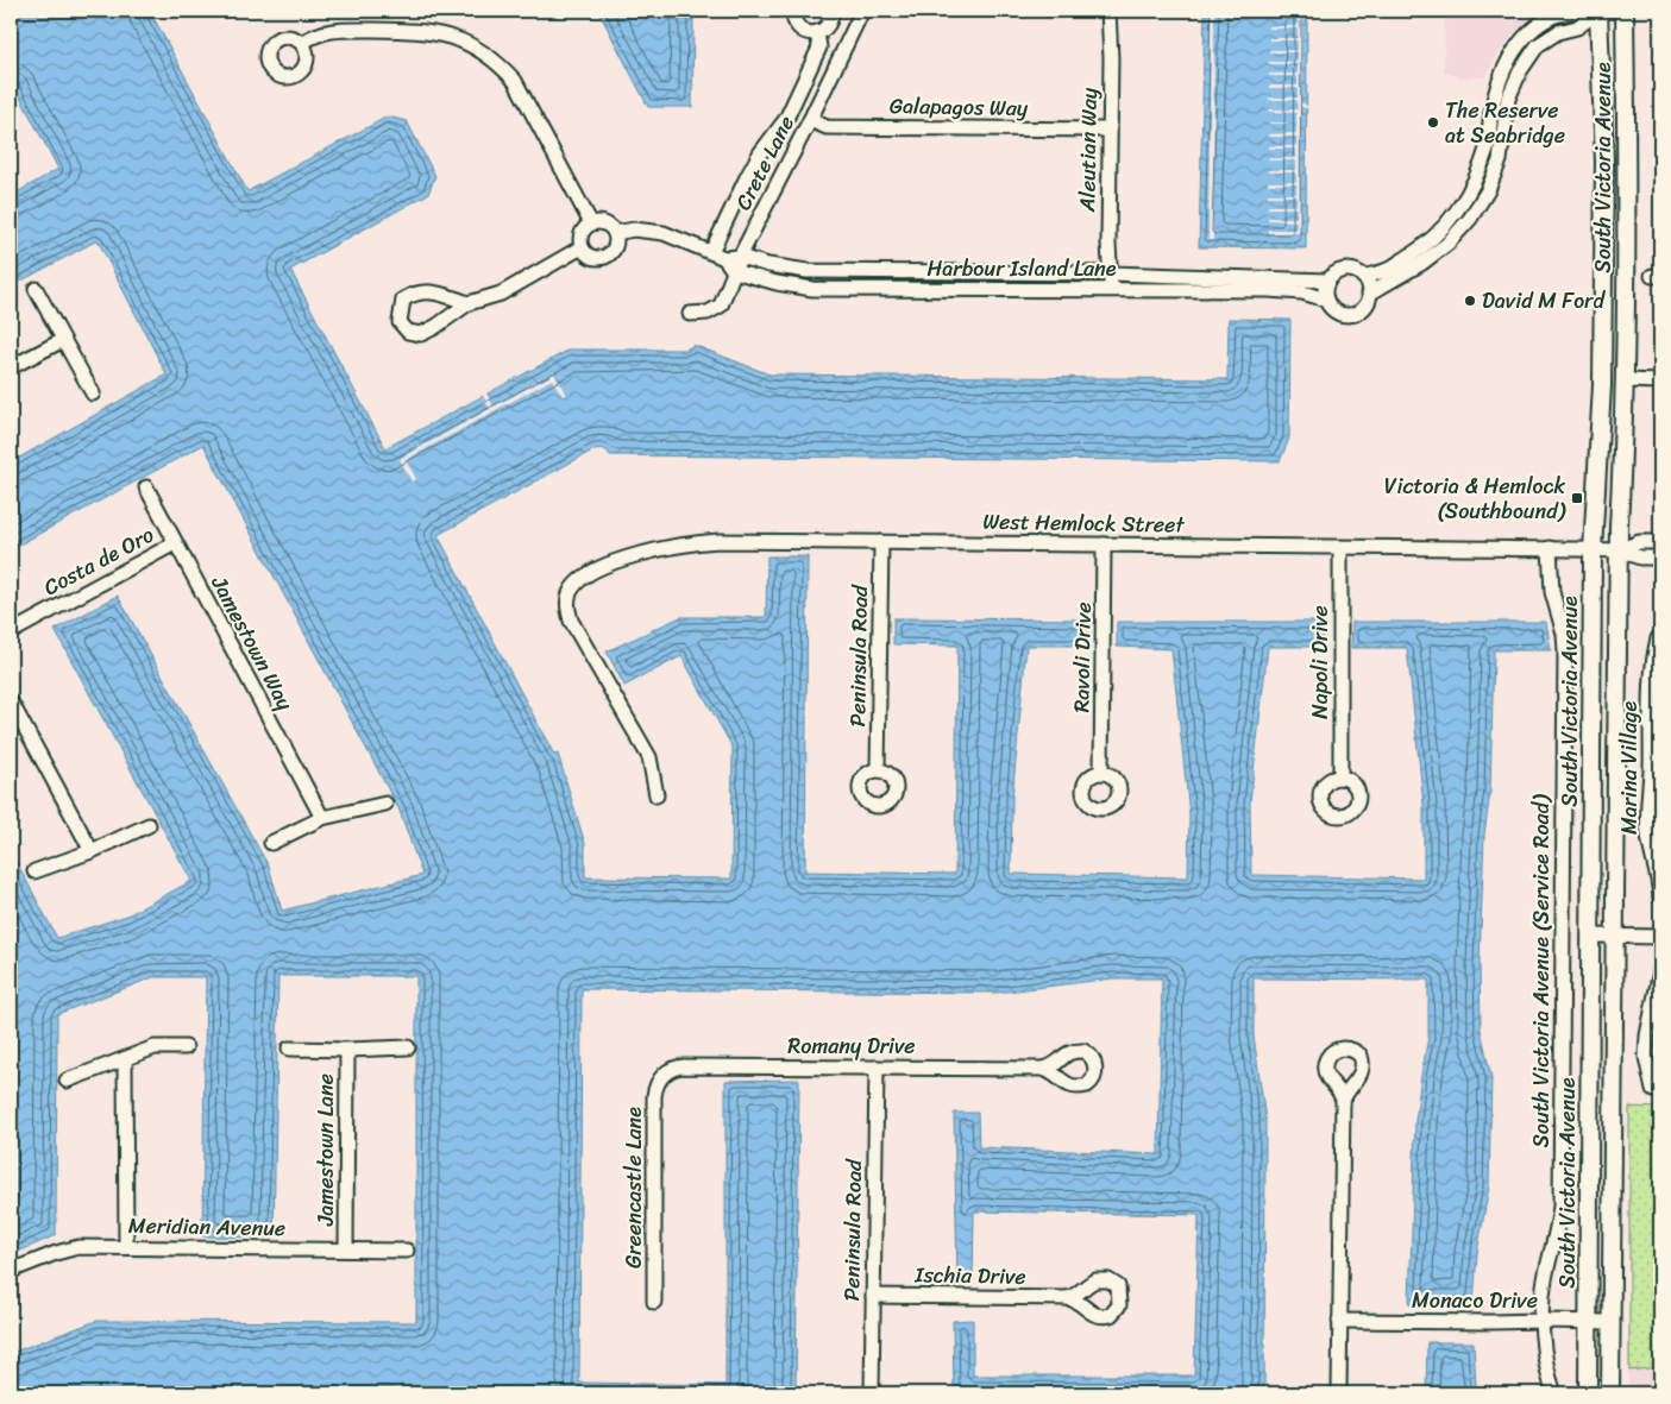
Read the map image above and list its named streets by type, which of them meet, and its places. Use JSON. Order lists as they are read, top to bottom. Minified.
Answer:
{"streets":{"main road":["South Victoria Avenue"],"street":["Galapagos Way","Aleutian Way","Crete Lane","Harbour Island Lane","West Hemlock Street","Costa de Oro","Jamestown Way","Peninsula Road","Ravoli Drive","Napoli Drive","Marina Village","South Victoria Avenue (Service Road)","Romany Drive","Jamestown Lane","Greencastle Lane","Meridian Avenue","Ischia Drive","Monaco Drive"]},"crossings":[["Galapagos Way","Aleutian Way"],["Galapagos Way","Crete Lane"],["Aleutian Way","Harbour Island Lane"],["Crete Lane","Harbour Island Lane"],["South Victoria Avenue","West Hemlock Street"],["South Victoria Avenue","Monaco Drive"],["West Hemlock Street","Peninsula Road"],["West Hemlock Street","Ravoli Drive"],["West Hemlock Street","Napoli Drive"],["West Hemlock Street","South Victoria Avenue (Service Road)"],["Costa de Oro","Jamestown Way"],["Peninsula Road","Romany Drive"],["Peninsula Road","Ischia Drive"],["South Victoria Avenue (Service Road)","Monaco Drive"],["Romany Drive","Greencastle Lane"],["Jamestown Lane","Meridian Avenue"]],"places":{"other":["The Reserve at Seabridge","David M Ford"],"transit":["Victoria & Hemlock (Southbound)"]}}
